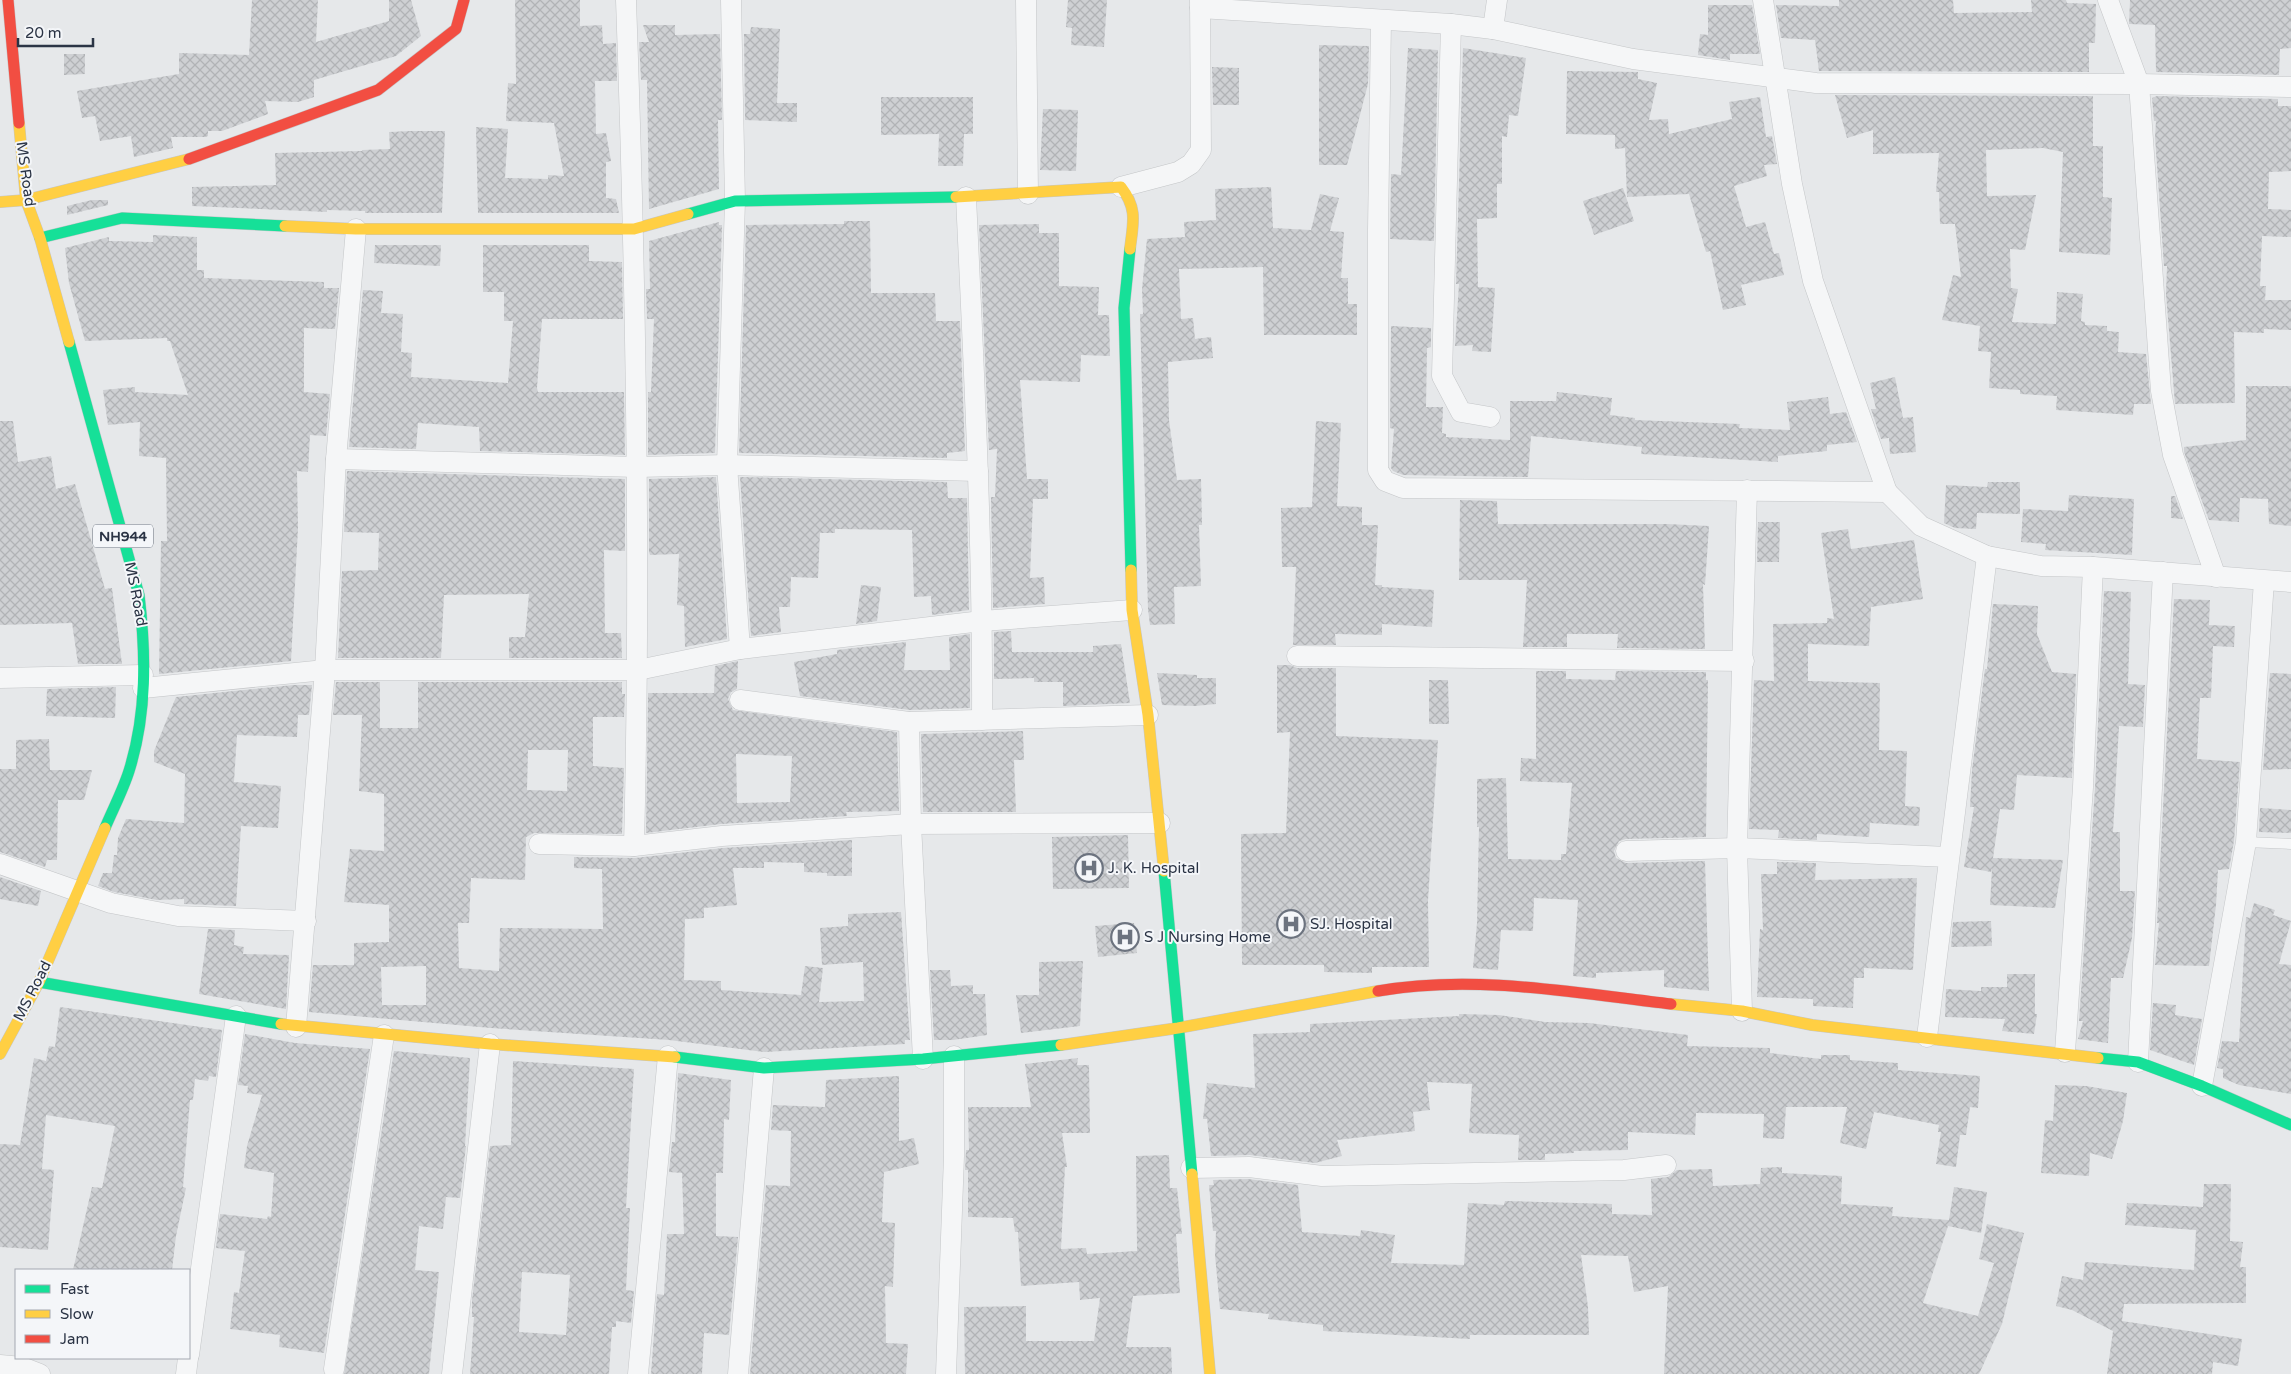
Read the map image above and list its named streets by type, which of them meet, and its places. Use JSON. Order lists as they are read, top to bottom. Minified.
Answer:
{"streets":{"main road":["MS Road","NH944"]},"places":{"hospital":["J. K. Hospital","SJ. Hospital","S J Nursing Home"]},"legend":["Fast","Slow","Jam"],"scale_bar":"20 m"}
